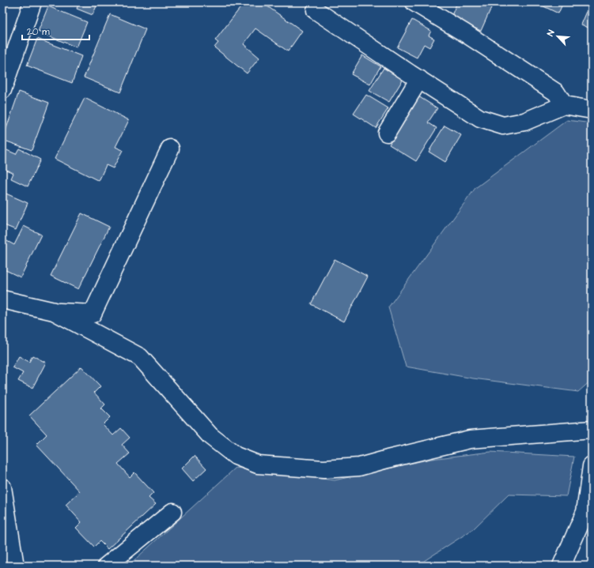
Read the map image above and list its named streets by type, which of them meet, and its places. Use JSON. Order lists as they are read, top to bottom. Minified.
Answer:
{"scale_bar":"20 m","north":"top left"}
